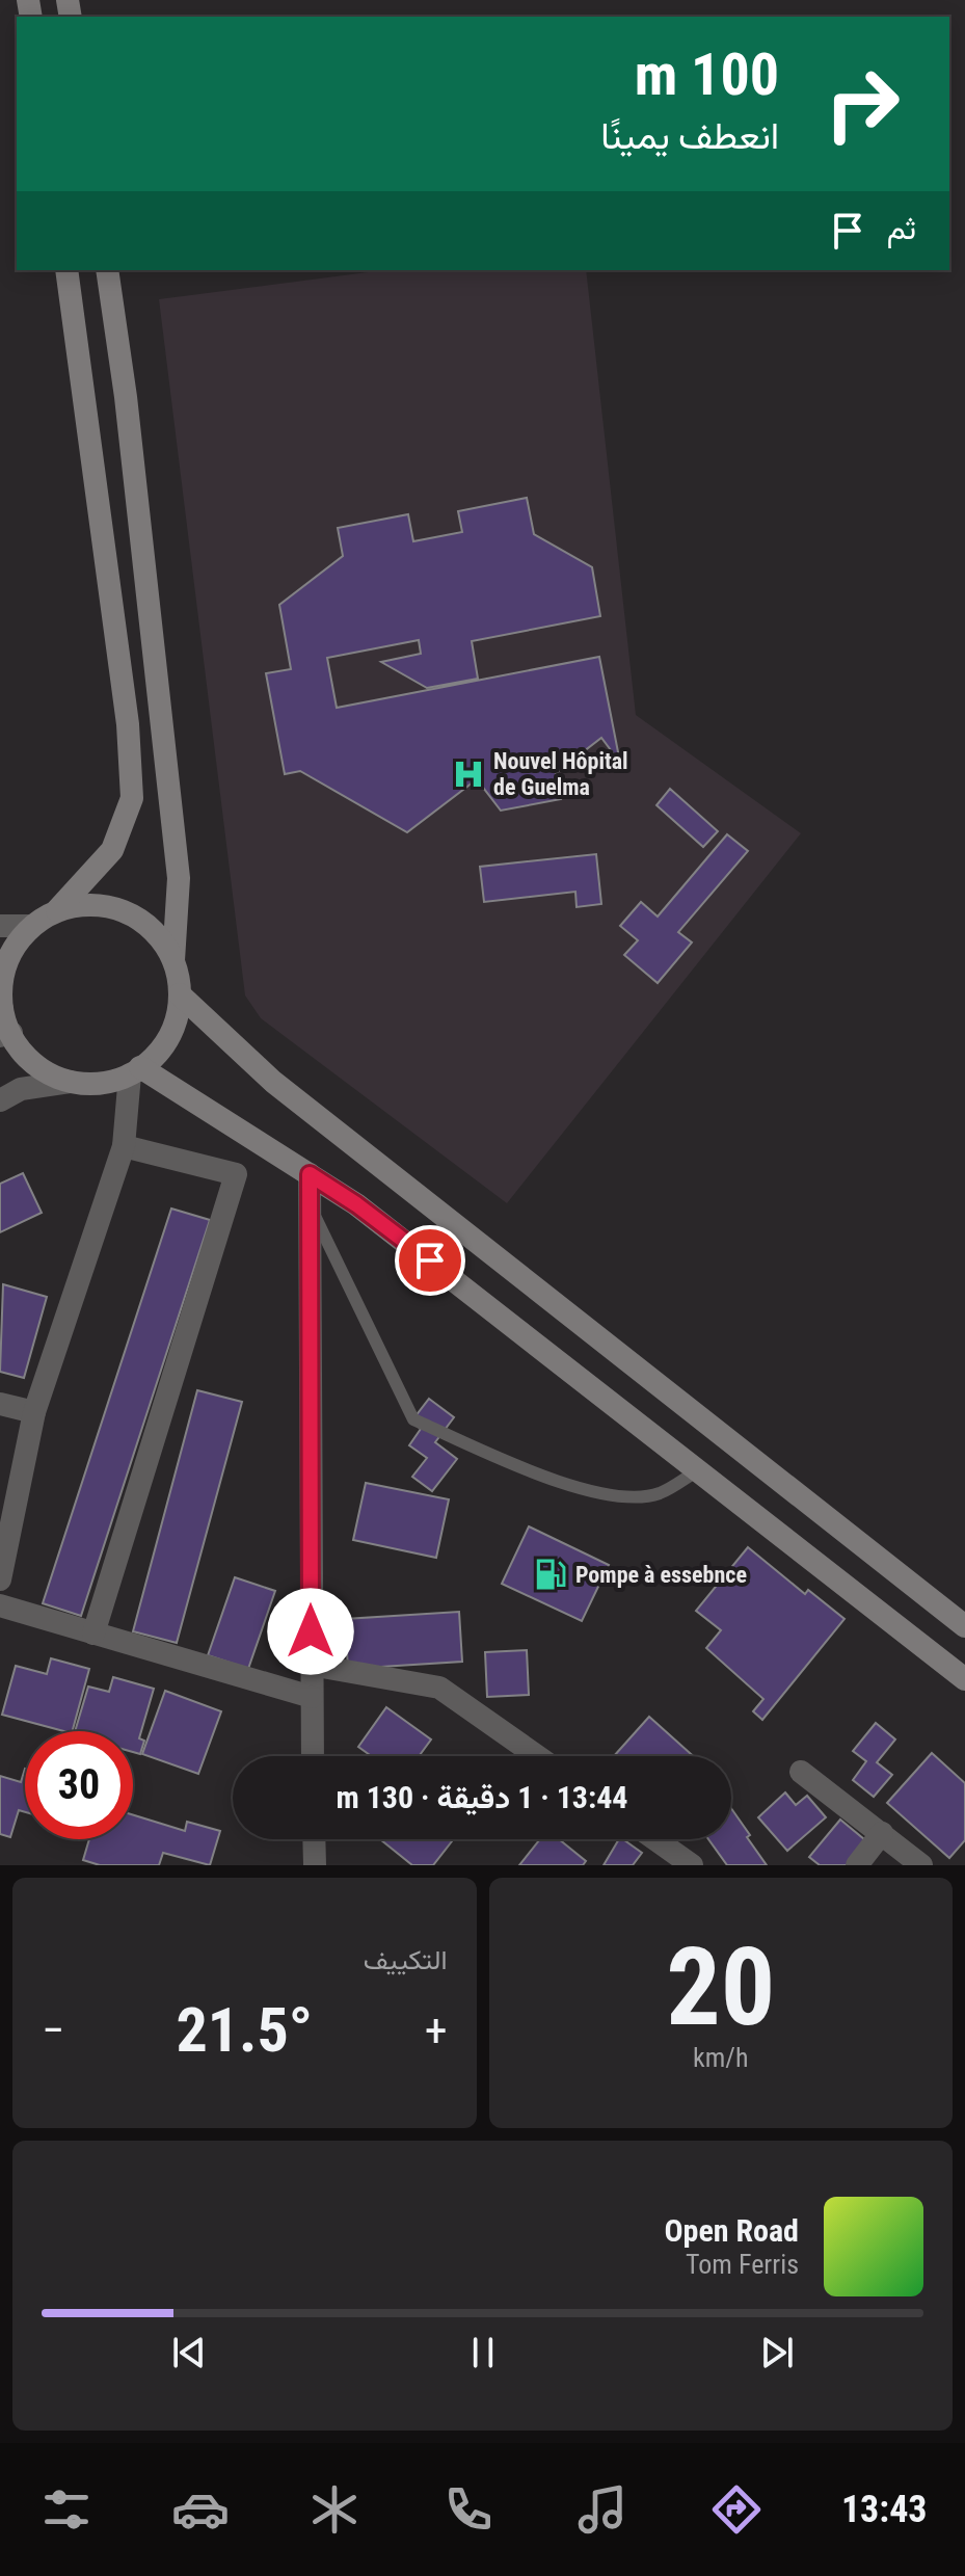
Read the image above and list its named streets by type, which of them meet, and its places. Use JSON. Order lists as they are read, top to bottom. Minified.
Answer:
{"places":{"hospital":["Nouvel Hôpital de Guelma"],"fuel station":["Pompe à essebnce"]},"page":{"turn":["100 m","انعطف يمينًا"],"then":"ثم","limit":"30","trip":"13:44 · 1 دقيقة · 130 m","tile":[["20","km/h"],"التكييف"],"heat":["−","21.5°","+"],"song":["Open Road","Tom Ferris"],"tabs":"13:43"}}
